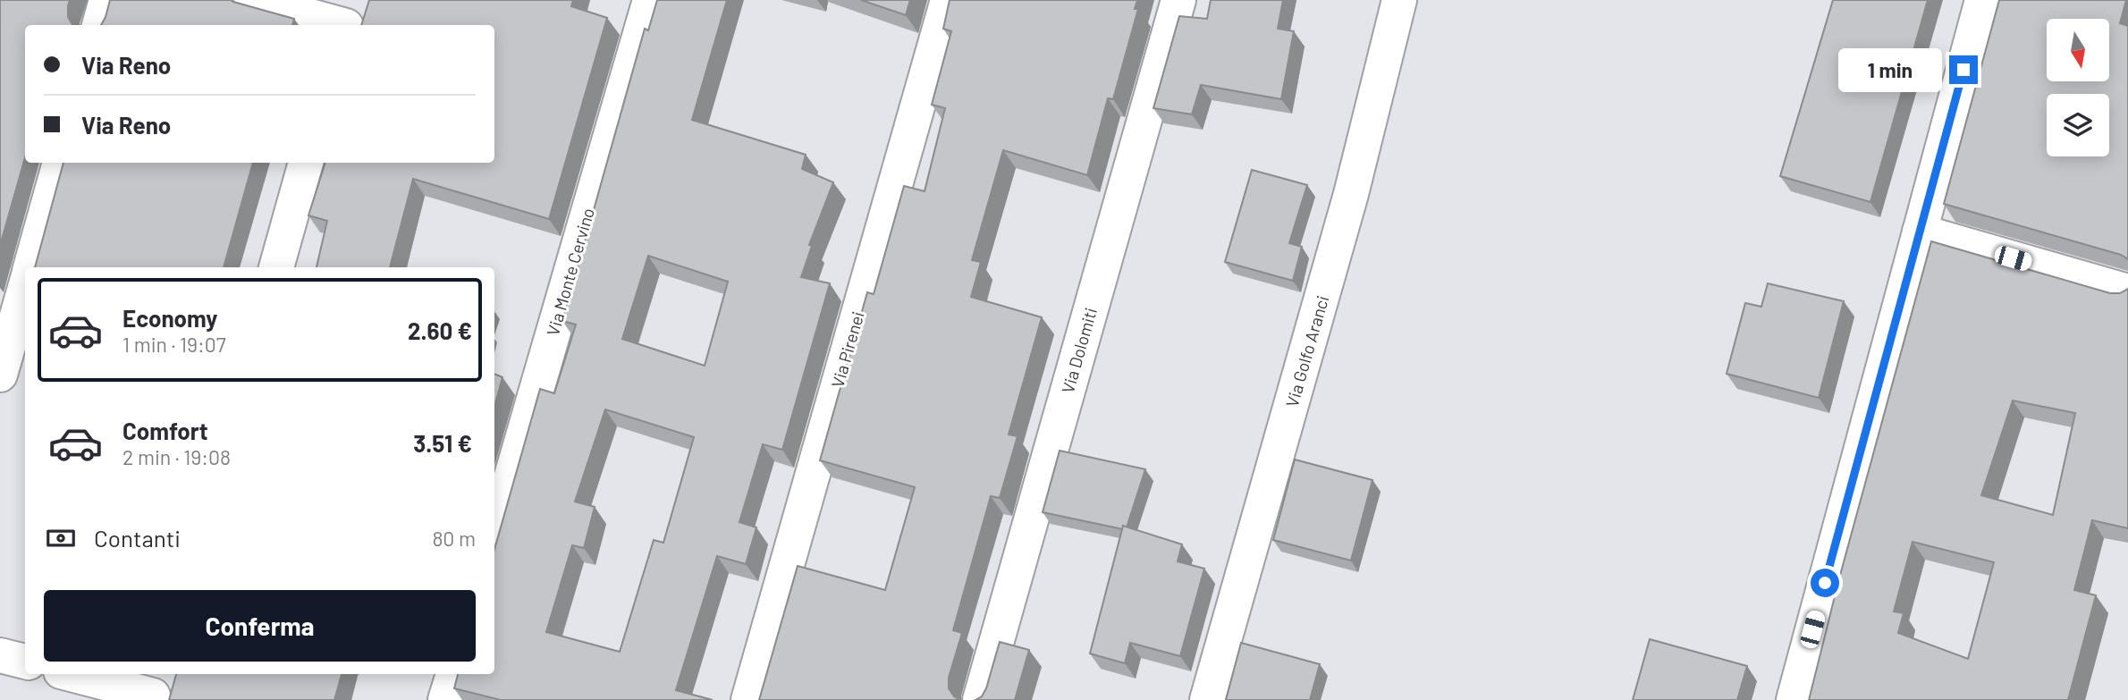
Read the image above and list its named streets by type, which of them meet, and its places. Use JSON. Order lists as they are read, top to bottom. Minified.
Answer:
{"streets":{"street":["Via Monte Cervino","Via Pirenei","Via Dolomiti","Via Golfo Aranci"]},"north":"bottom","page":{"banner":["Via Reno","Via Reno"],"bubble":"1 min","list":[{"name":"Economy","note":"1 min · 19:07","value":"2.60 €"},{"name":"Comfort","note":"2 min · 19:08","value":"3.51 €"}],"pay":["Contanti","80 m"],"buttons":"Conferma"}}
